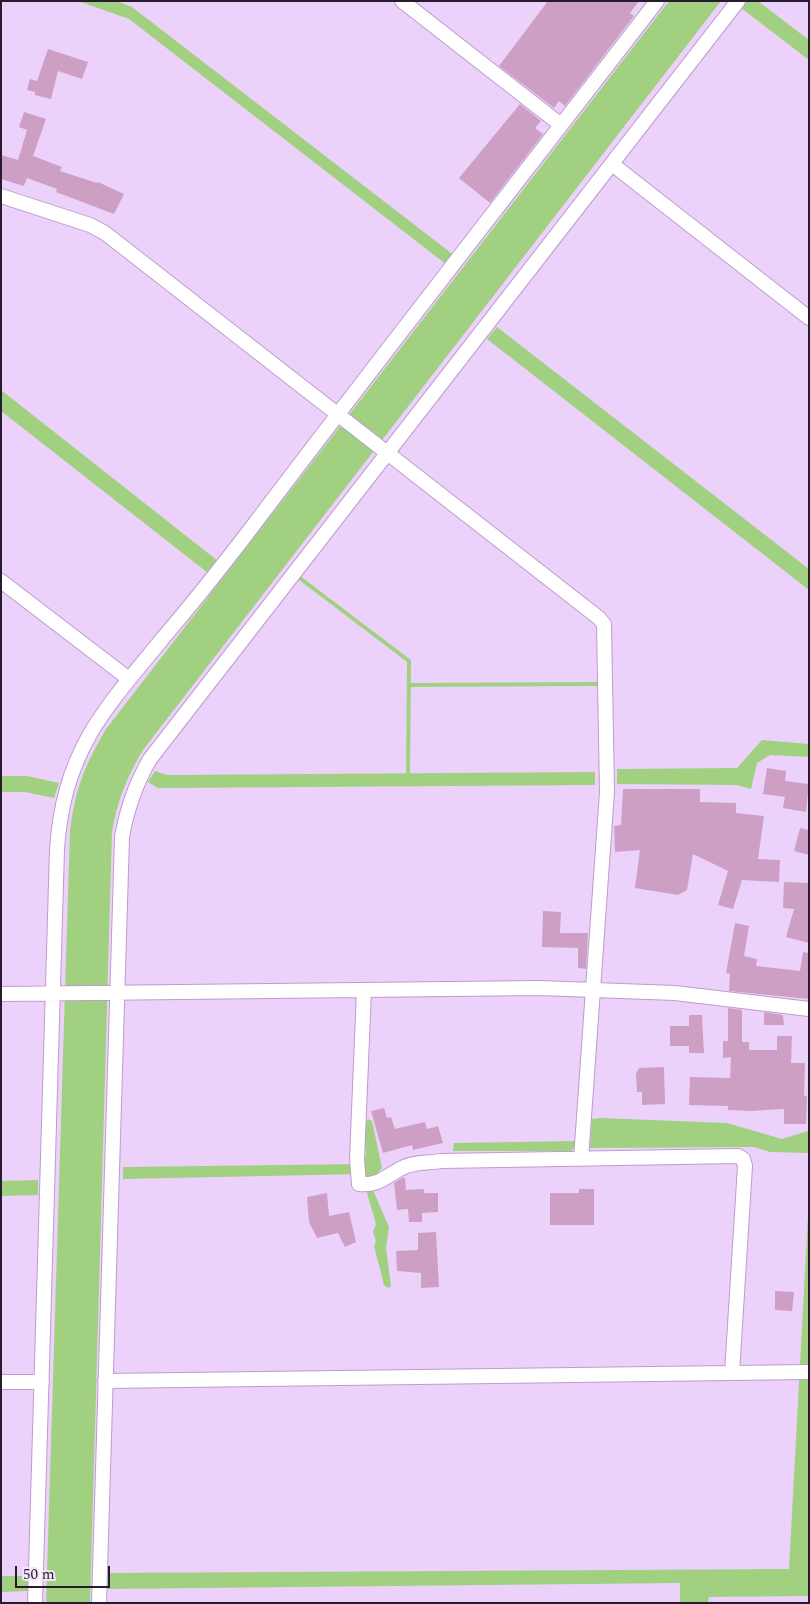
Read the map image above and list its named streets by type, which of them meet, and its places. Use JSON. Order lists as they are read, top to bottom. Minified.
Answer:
{"scale_bar":"50 m"}
